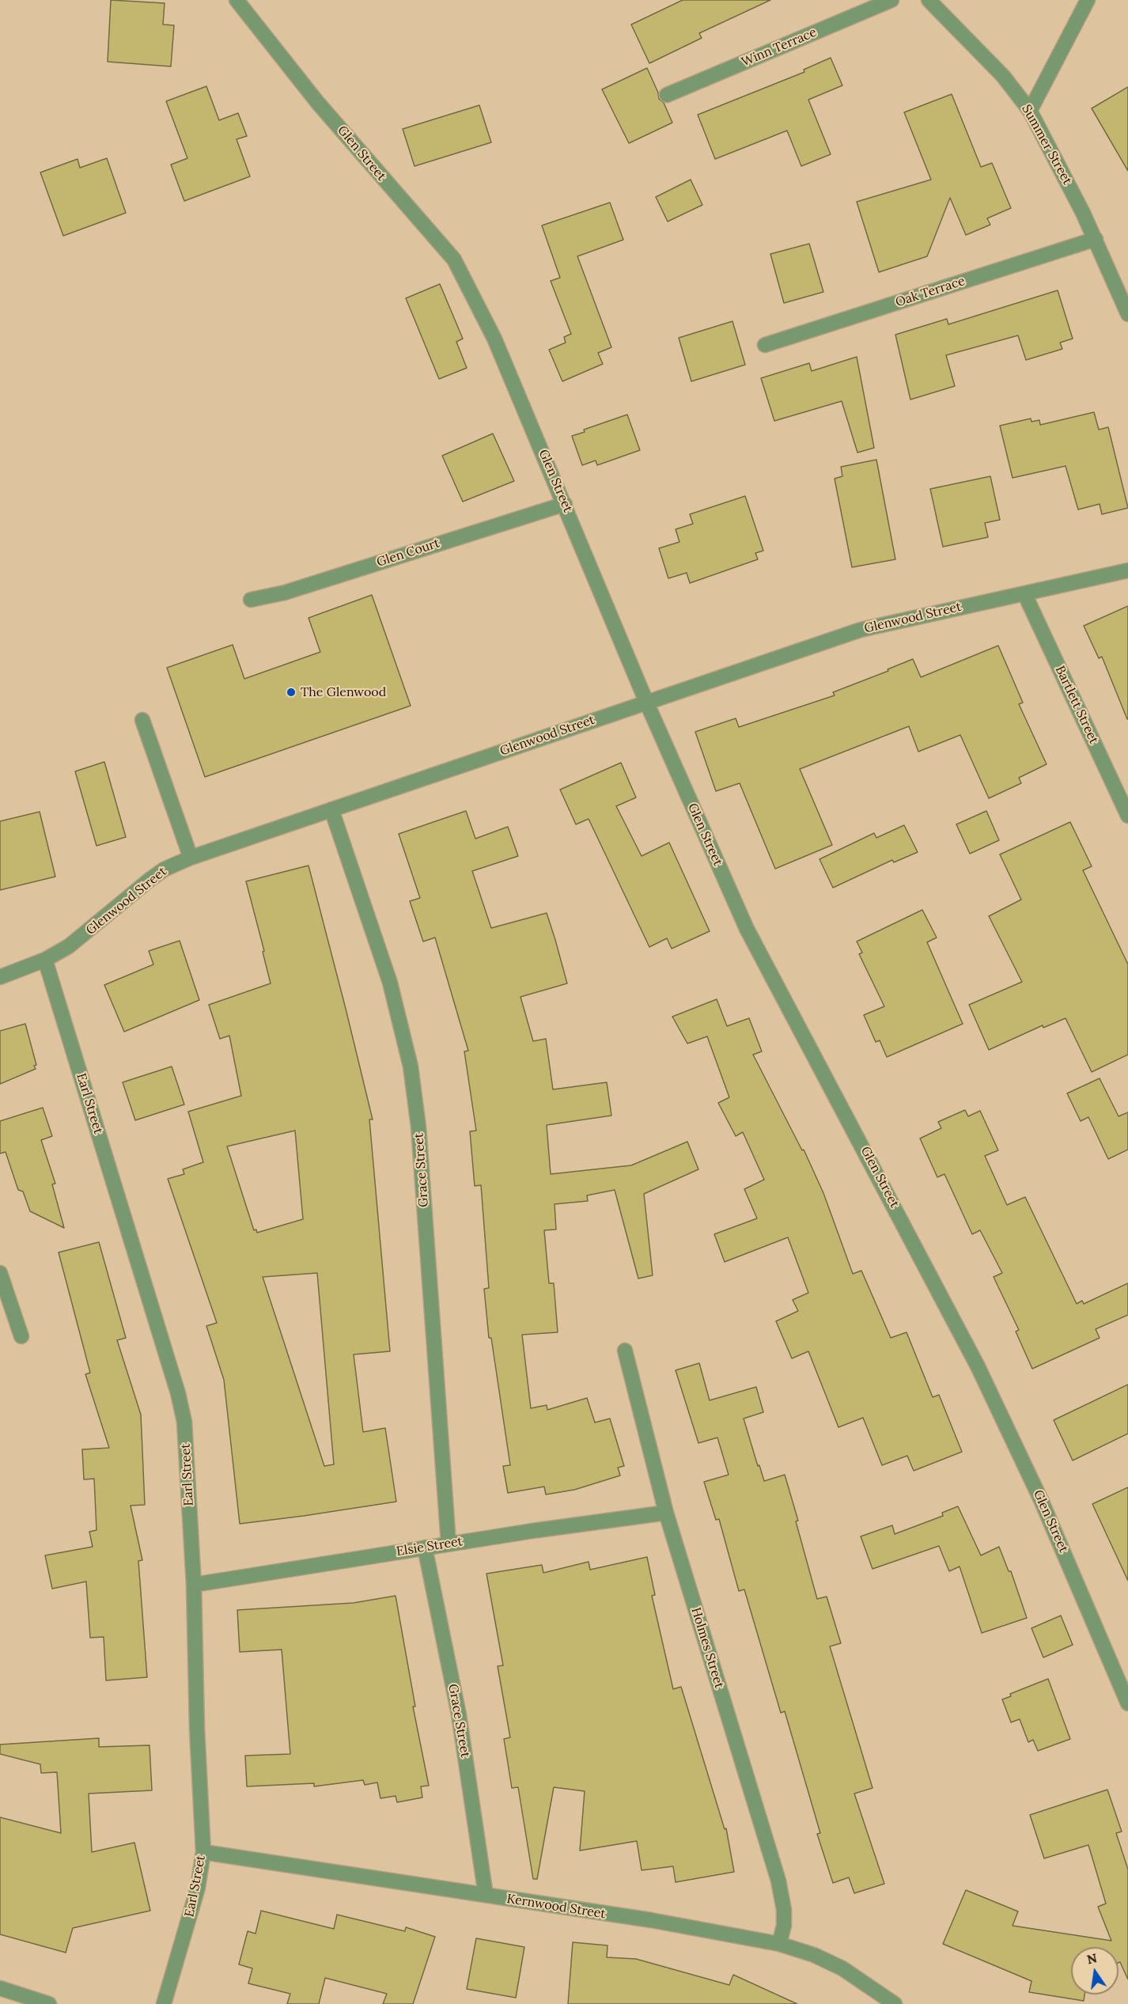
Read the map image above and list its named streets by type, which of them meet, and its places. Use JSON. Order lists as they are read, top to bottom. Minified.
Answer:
{"streets":{"street":["Winn Terrace","Summer Street","Glen Street","Oak Terrace","Glen Court","Glenwood Street","Bartlett Street","Earl Street","Grace Street","Elsie Street","Holmes Street","Kernwood Street"]},"crossings":[["Summer Street","Oak Terrace"],["Glen Street","Glen Court"],["Glen Street","Glenwood Street"],["Glenwood Street","Bartlett Street"],["Glenwood Street","Earl Street"],["Glenwood Street","Grace Street"],["Earl Street","Elsie Street"],["Earl Street","Kernwood Street"],["Grace Street","Elsie Street"],["Grace Street","Kernwood Street"],["Elsie Street","Holmes Street"],["Holmes Street","Kernwood Street"]],"places":["The Glenwood"],"north":"top"}
